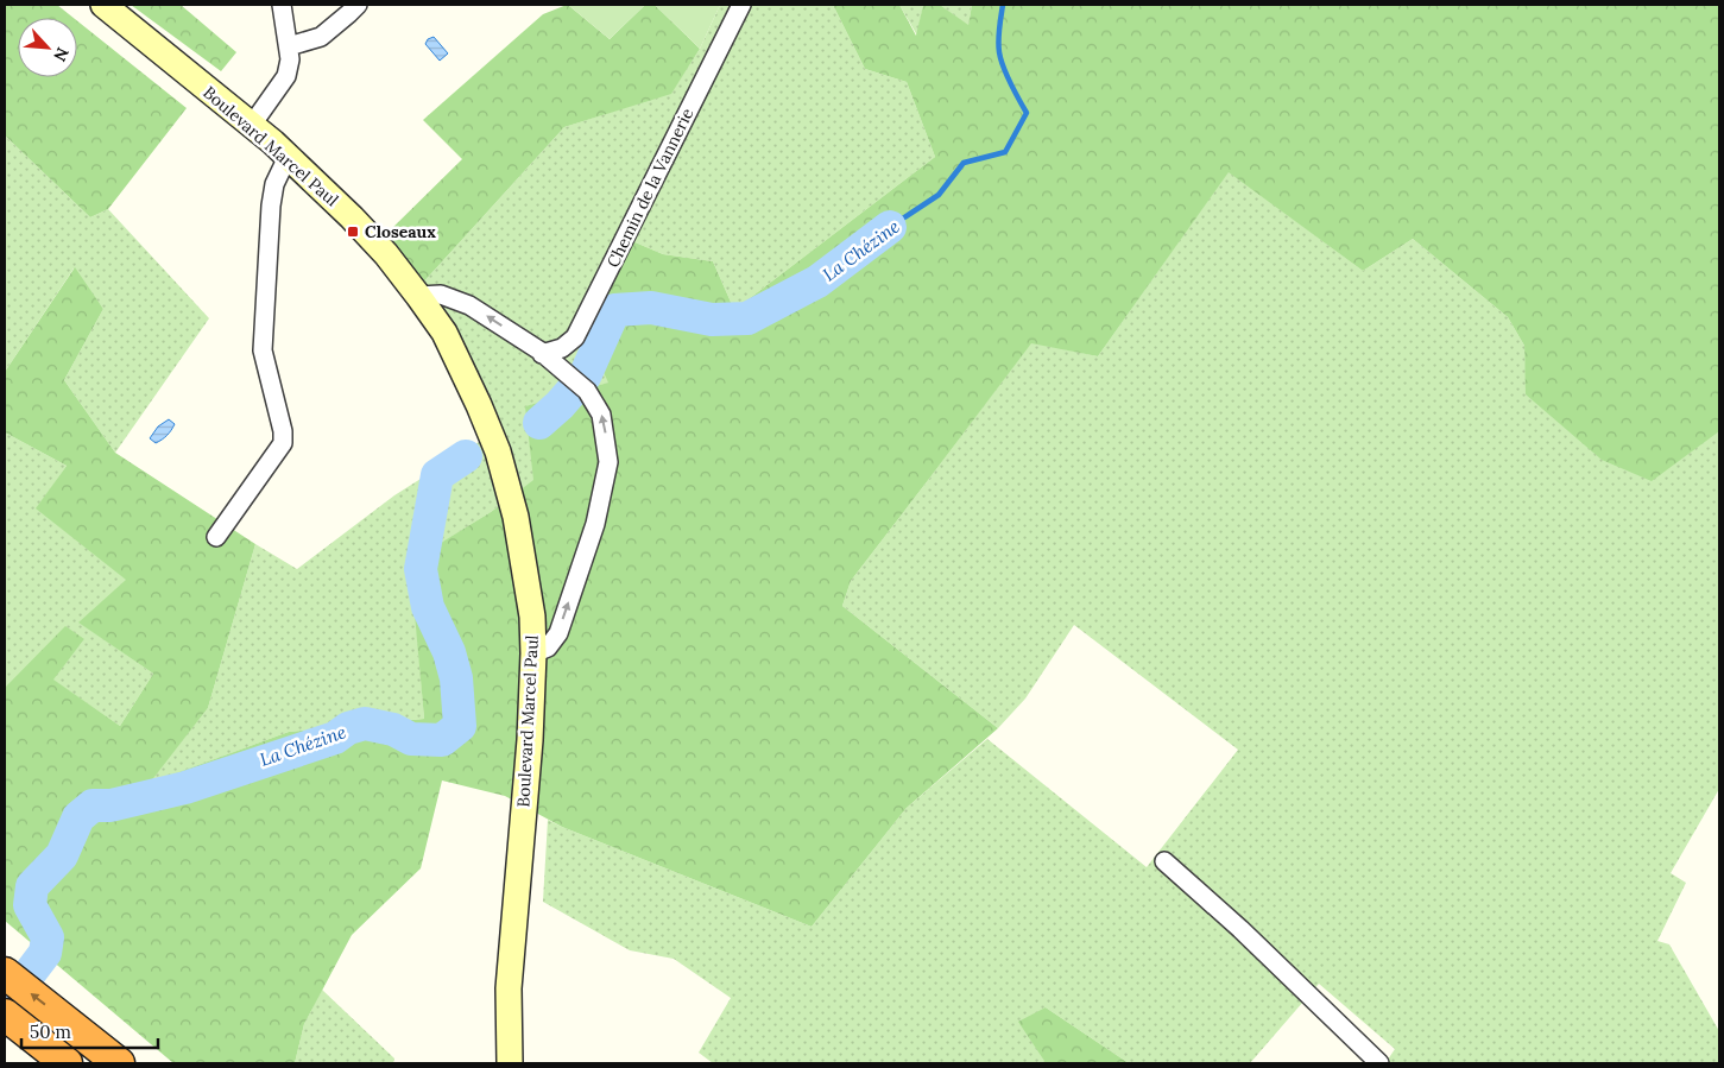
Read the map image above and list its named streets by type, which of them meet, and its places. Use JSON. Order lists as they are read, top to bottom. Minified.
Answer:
{"streets":{"street":["Boulevard Marcel Paul","Chemin de la Vannerie"]},"water":["La Chézine"],"places":{"transit":["Closeaux"]},"scale_bar":"50 m","north":"bottom right"}
